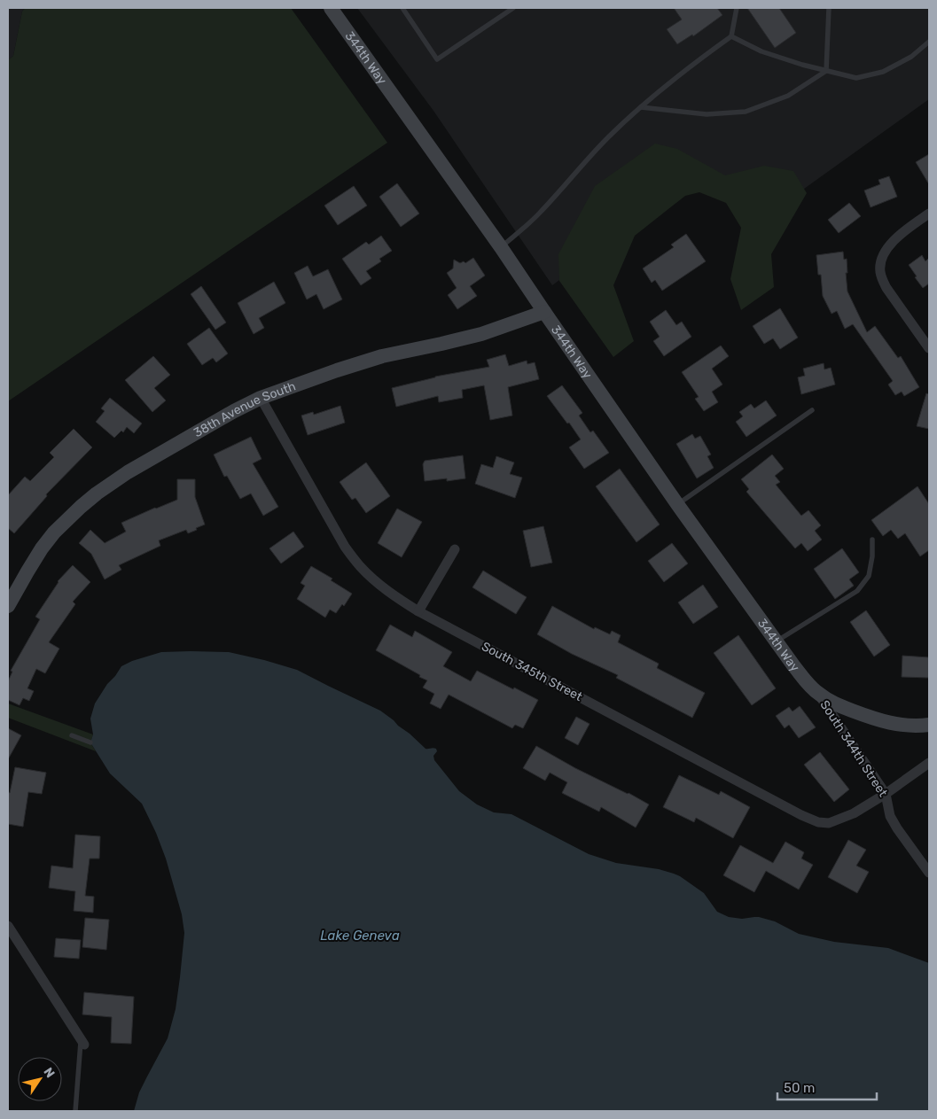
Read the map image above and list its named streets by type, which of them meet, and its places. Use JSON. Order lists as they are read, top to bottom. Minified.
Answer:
{"streets":{"street":["344th Way","38th Avenue South","South 345th Street","South 344th Street"]},"crossings":[["344th Way","38th Avenue South"],["344th Way","South 344th Street"],["38th Avenue South","South 345th Street"],["South 345th Street","South 344th Street"]],"water":["Lake Geneva"],"scale_bar":"50 m","north":"top right"}
